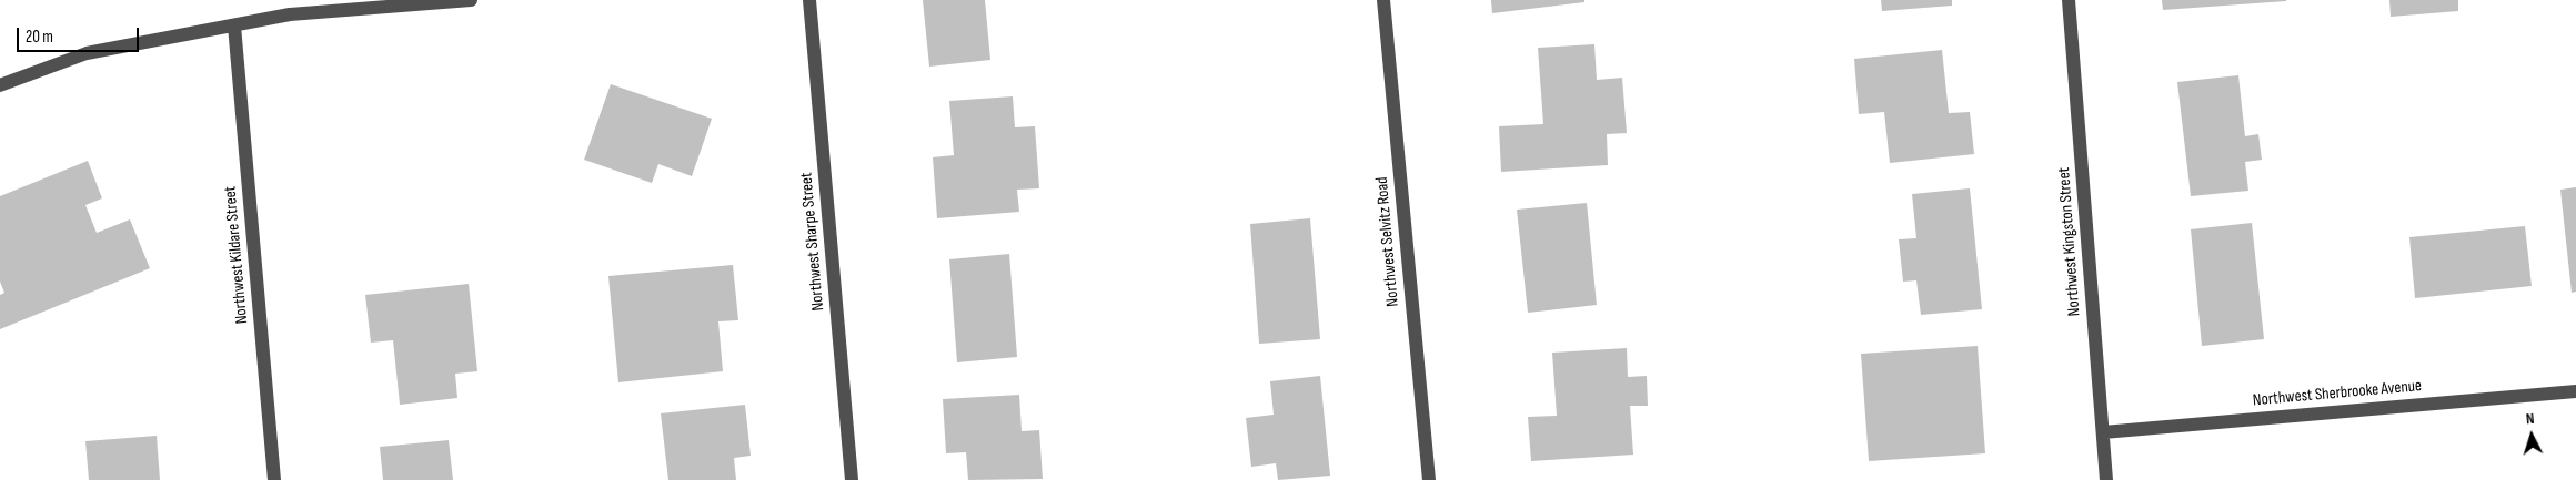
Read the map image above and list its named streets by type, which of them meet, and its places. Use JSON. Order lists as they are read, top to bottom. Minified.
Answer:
{"streets":{"street":["Northwest Sharpe Street","Northwest Selvitz Road","Northwest Kingston Street","Northwest Kildare Street","Northwest Sherbrooke Avenue"]},"crossings":[["Northwest Kingston Street","Northwest Sherbrooke Avenue"]],"scale_bar":"20 m","north":"top"}
